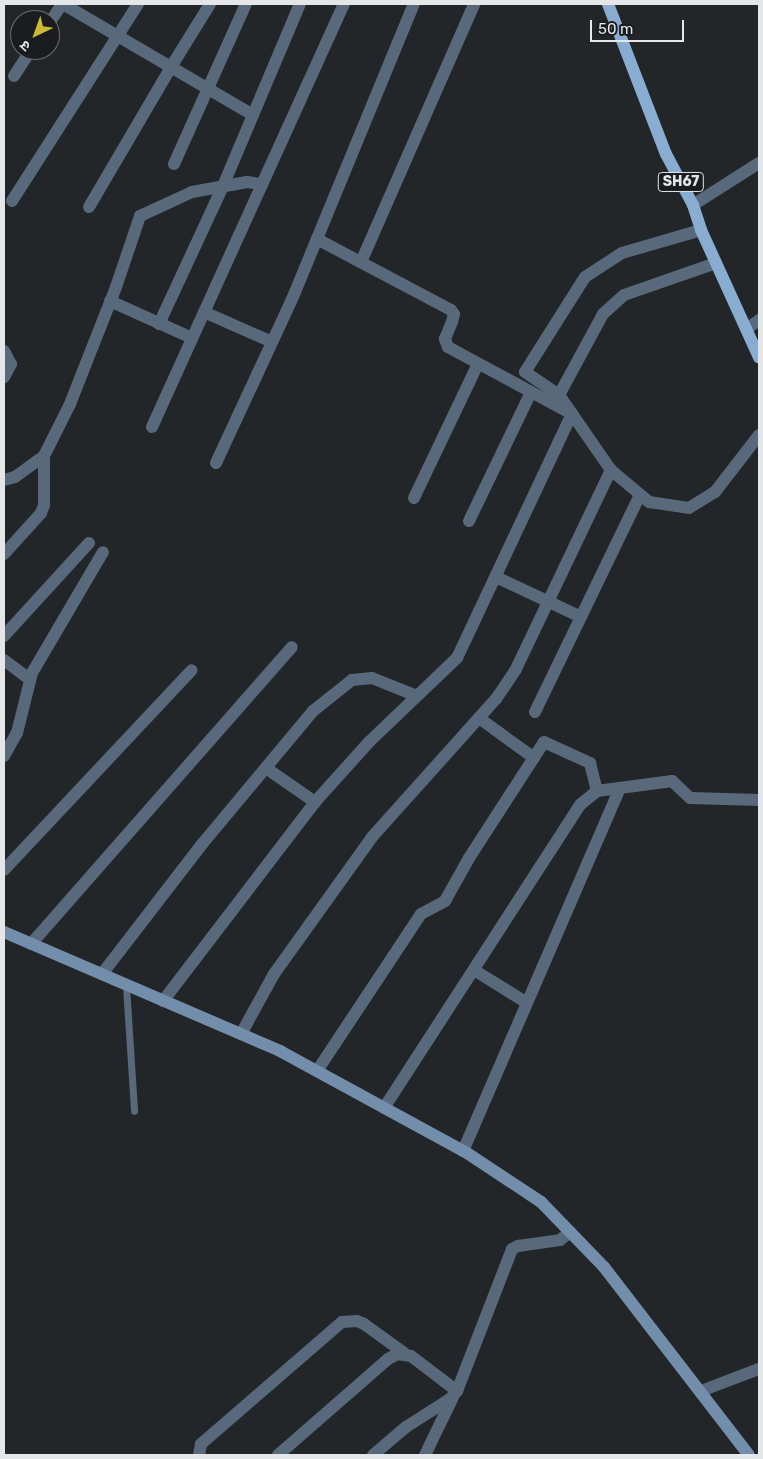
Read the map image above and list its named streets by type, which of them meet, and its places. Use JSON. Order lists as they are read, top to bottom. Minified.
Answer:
{"streets":{"main road":["SH67"]},"scale_bar":"50 m","north":"bottom left"}
